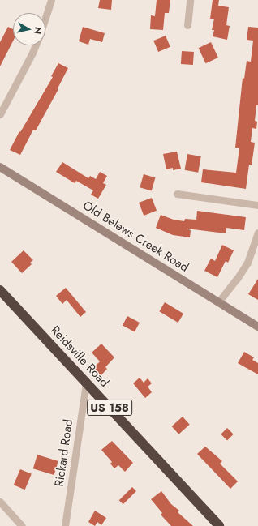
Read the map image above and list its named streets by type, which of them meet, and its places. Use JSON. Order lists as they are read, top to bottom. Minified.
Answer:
{"streets":{"highway":["Reidsville Road","US 158"],"street":["Old Belews Creek Road","Rickard Road"]},"crossings":[["Reidsville Road","Rickard Road"]],"north":"right"}
